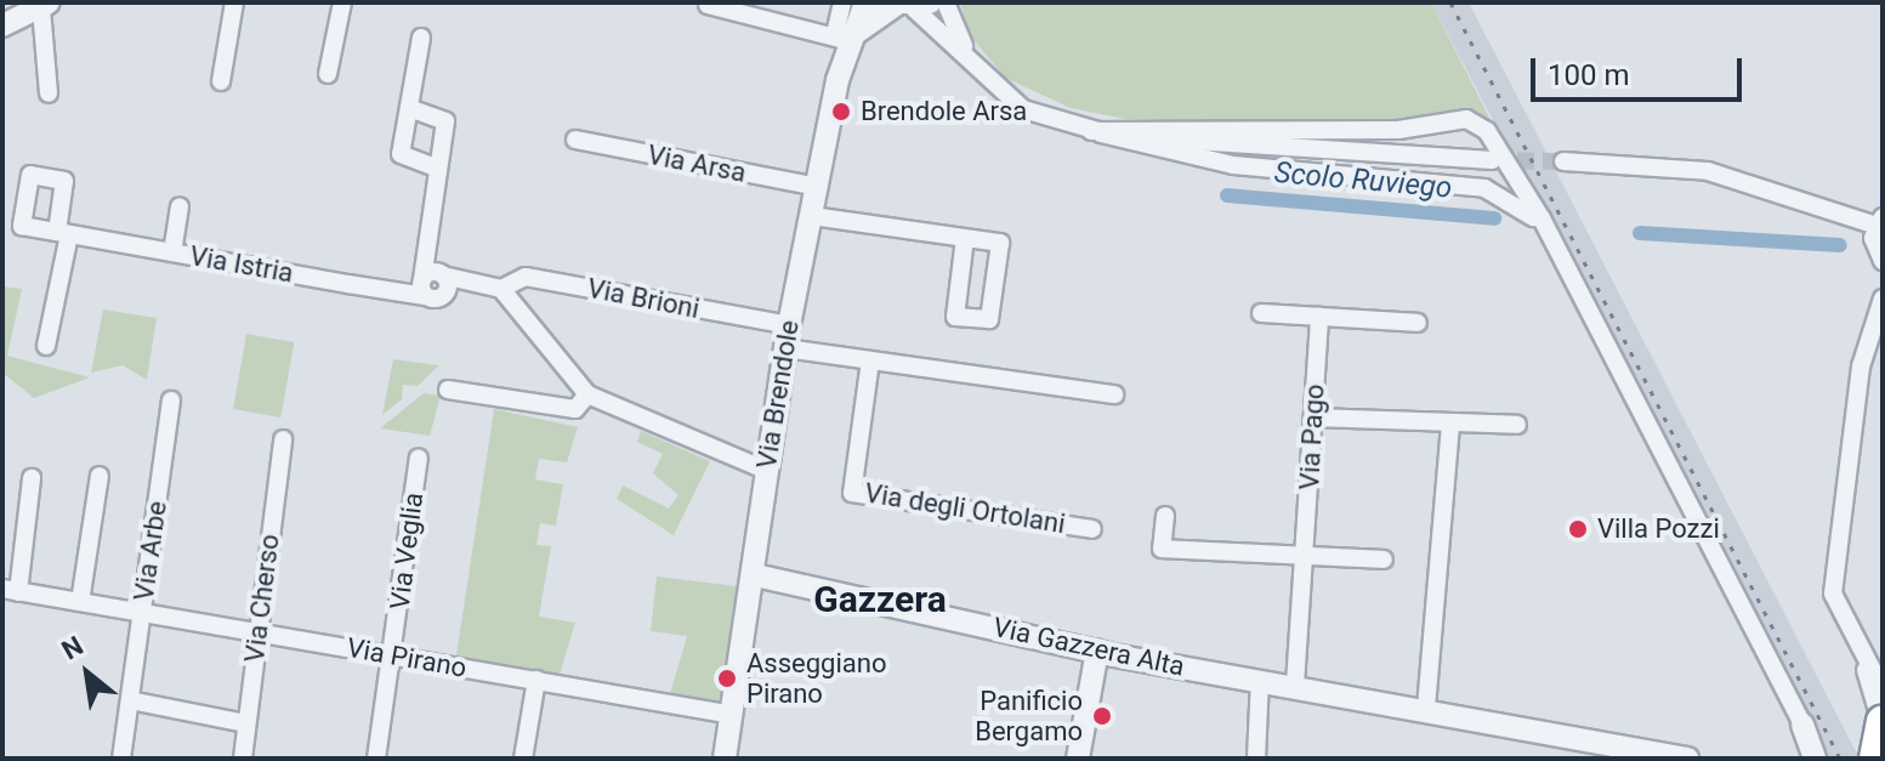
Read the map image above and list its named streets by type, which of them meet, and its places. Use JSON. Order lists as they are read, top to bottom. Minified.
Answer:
{"streets":{"street":["Via Arsa","Via Istria","Via Brioni","Via Brendole","Via Pago","Via degli Ortolani","Via Arbe","Via Veglia","Via Cherso","Via Gazzera Alta","Via Pirano"]},"crossings":[["Via Arsa","Via Brendole"],["Via Brioni","Via Brendole"],["Via Brendole","Via Gazzera Alta"],["Via Brendole","Via Pirano"],["Via Pago","Via Gazzera Alta"],["Via Arbe","Via Pirano"],["Via Veglia","Via Pirano"],["Via Cherso","Via Pirano"]],"districts":["Gazzera"],"water":["Scolo Ruviego"],"places":["Brendole Arsa","Villa Pozzi","Asseggiano Pirano","Panificio Bergamo"],"scale_bar":"100 m","north":"top left"}
